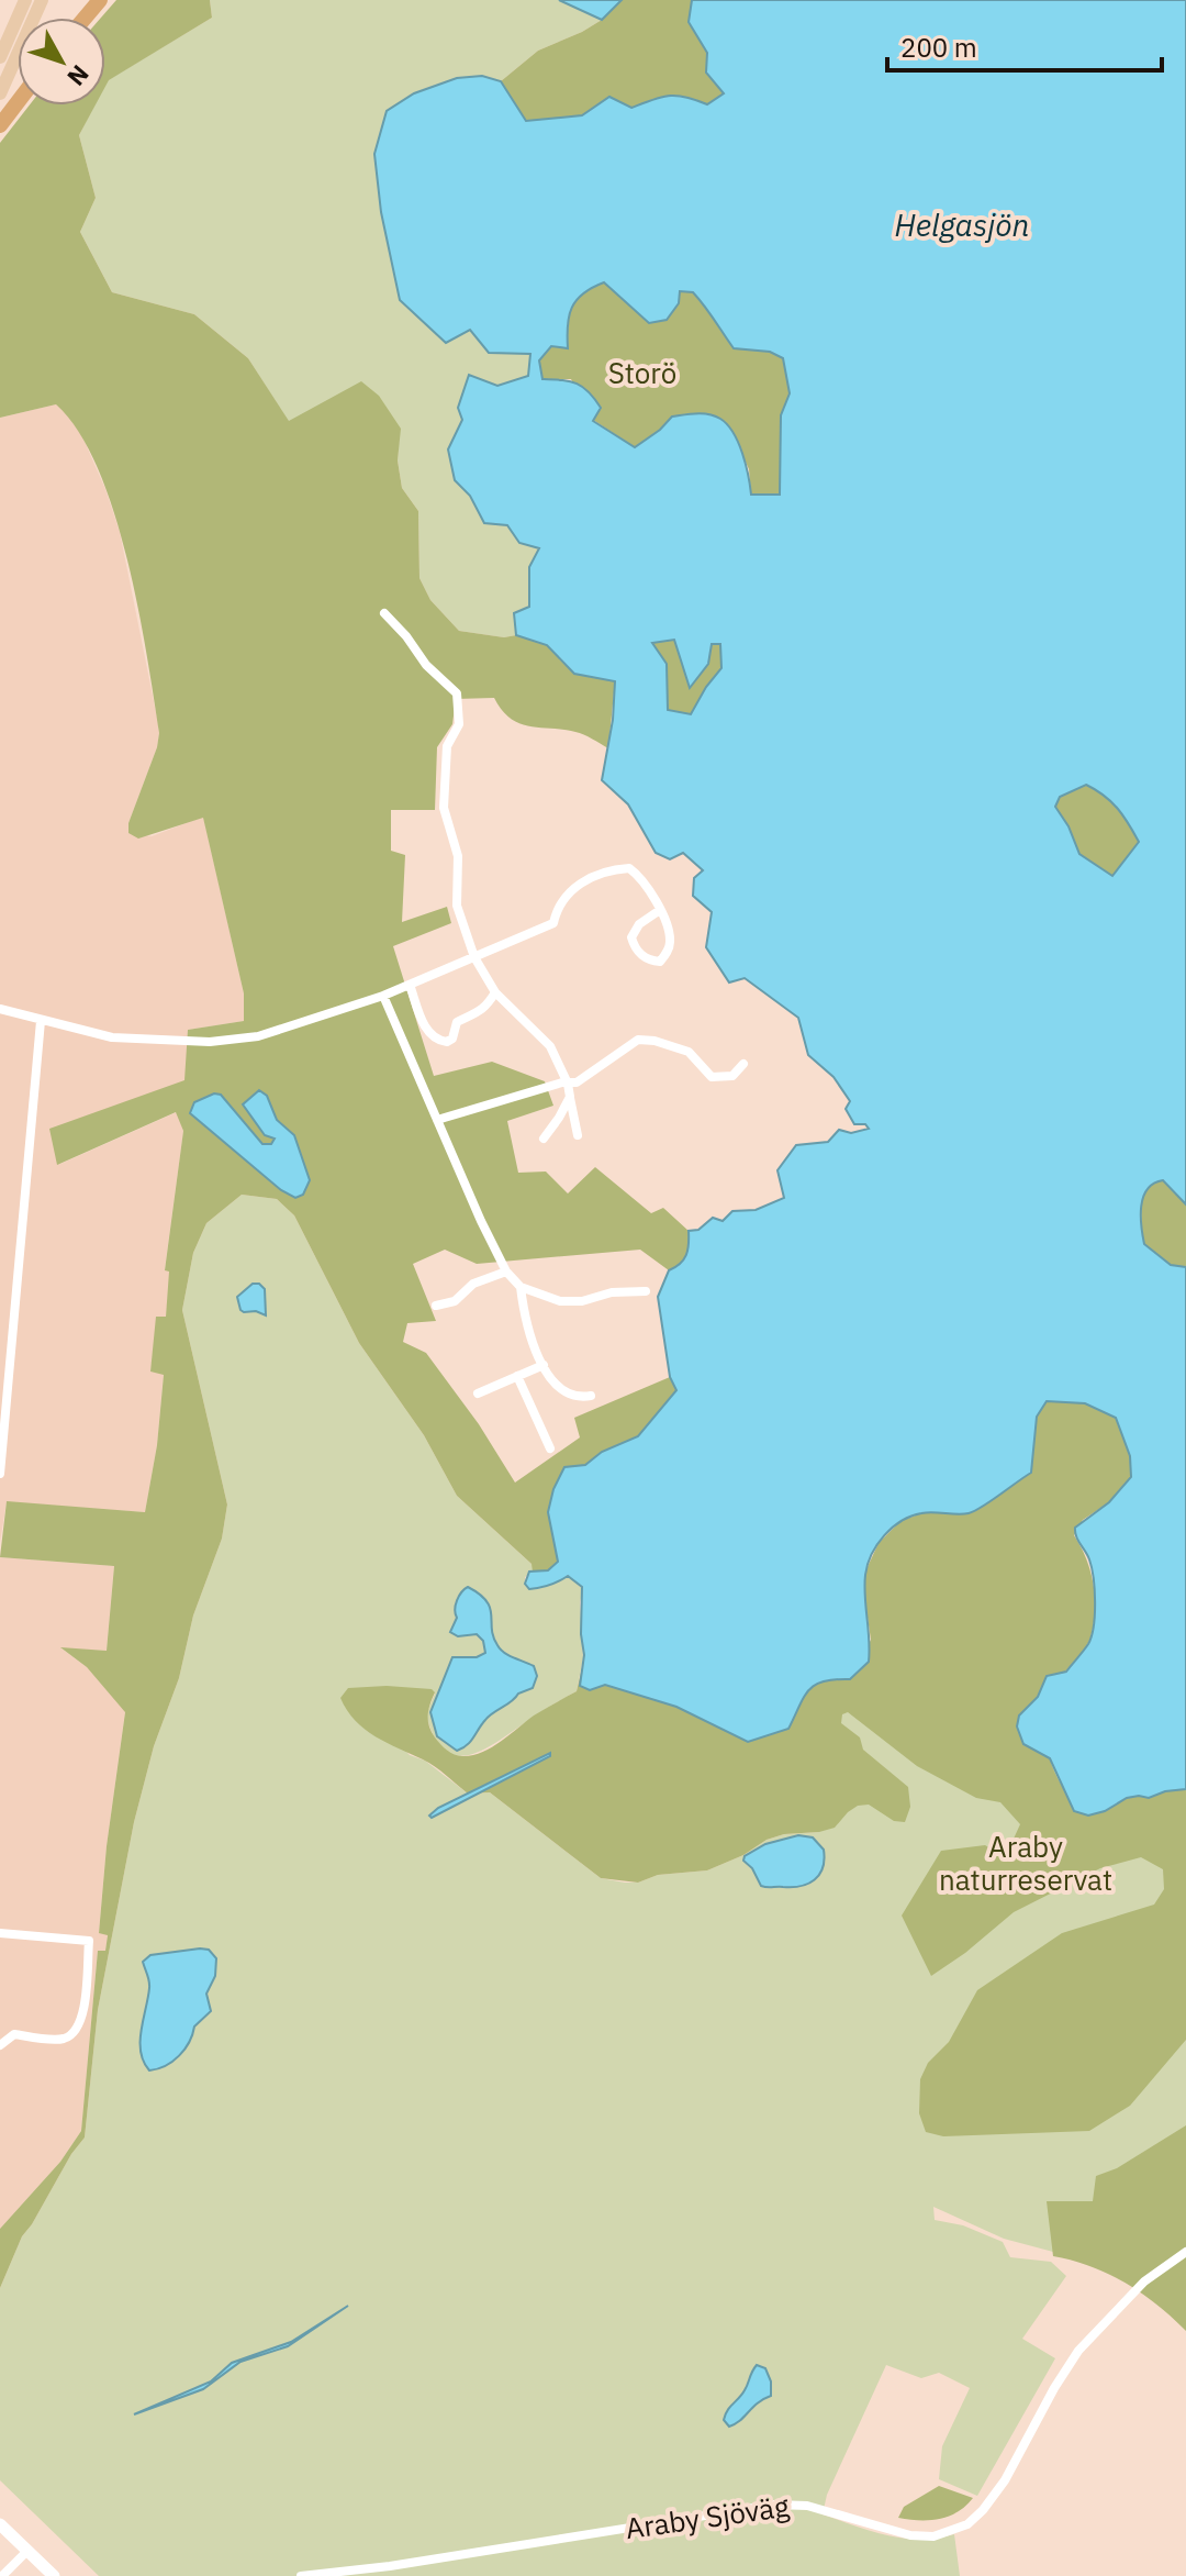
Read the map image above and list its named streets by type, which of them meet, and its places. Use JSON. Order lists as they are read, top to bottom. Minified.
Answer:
{"streets":{"street":["Araby Sjöväg"]},"water":["Helgasjön"],"parks":["Storö","Araby naturreservat"],"scale_bar":"200 m","north":"bottom right"}
